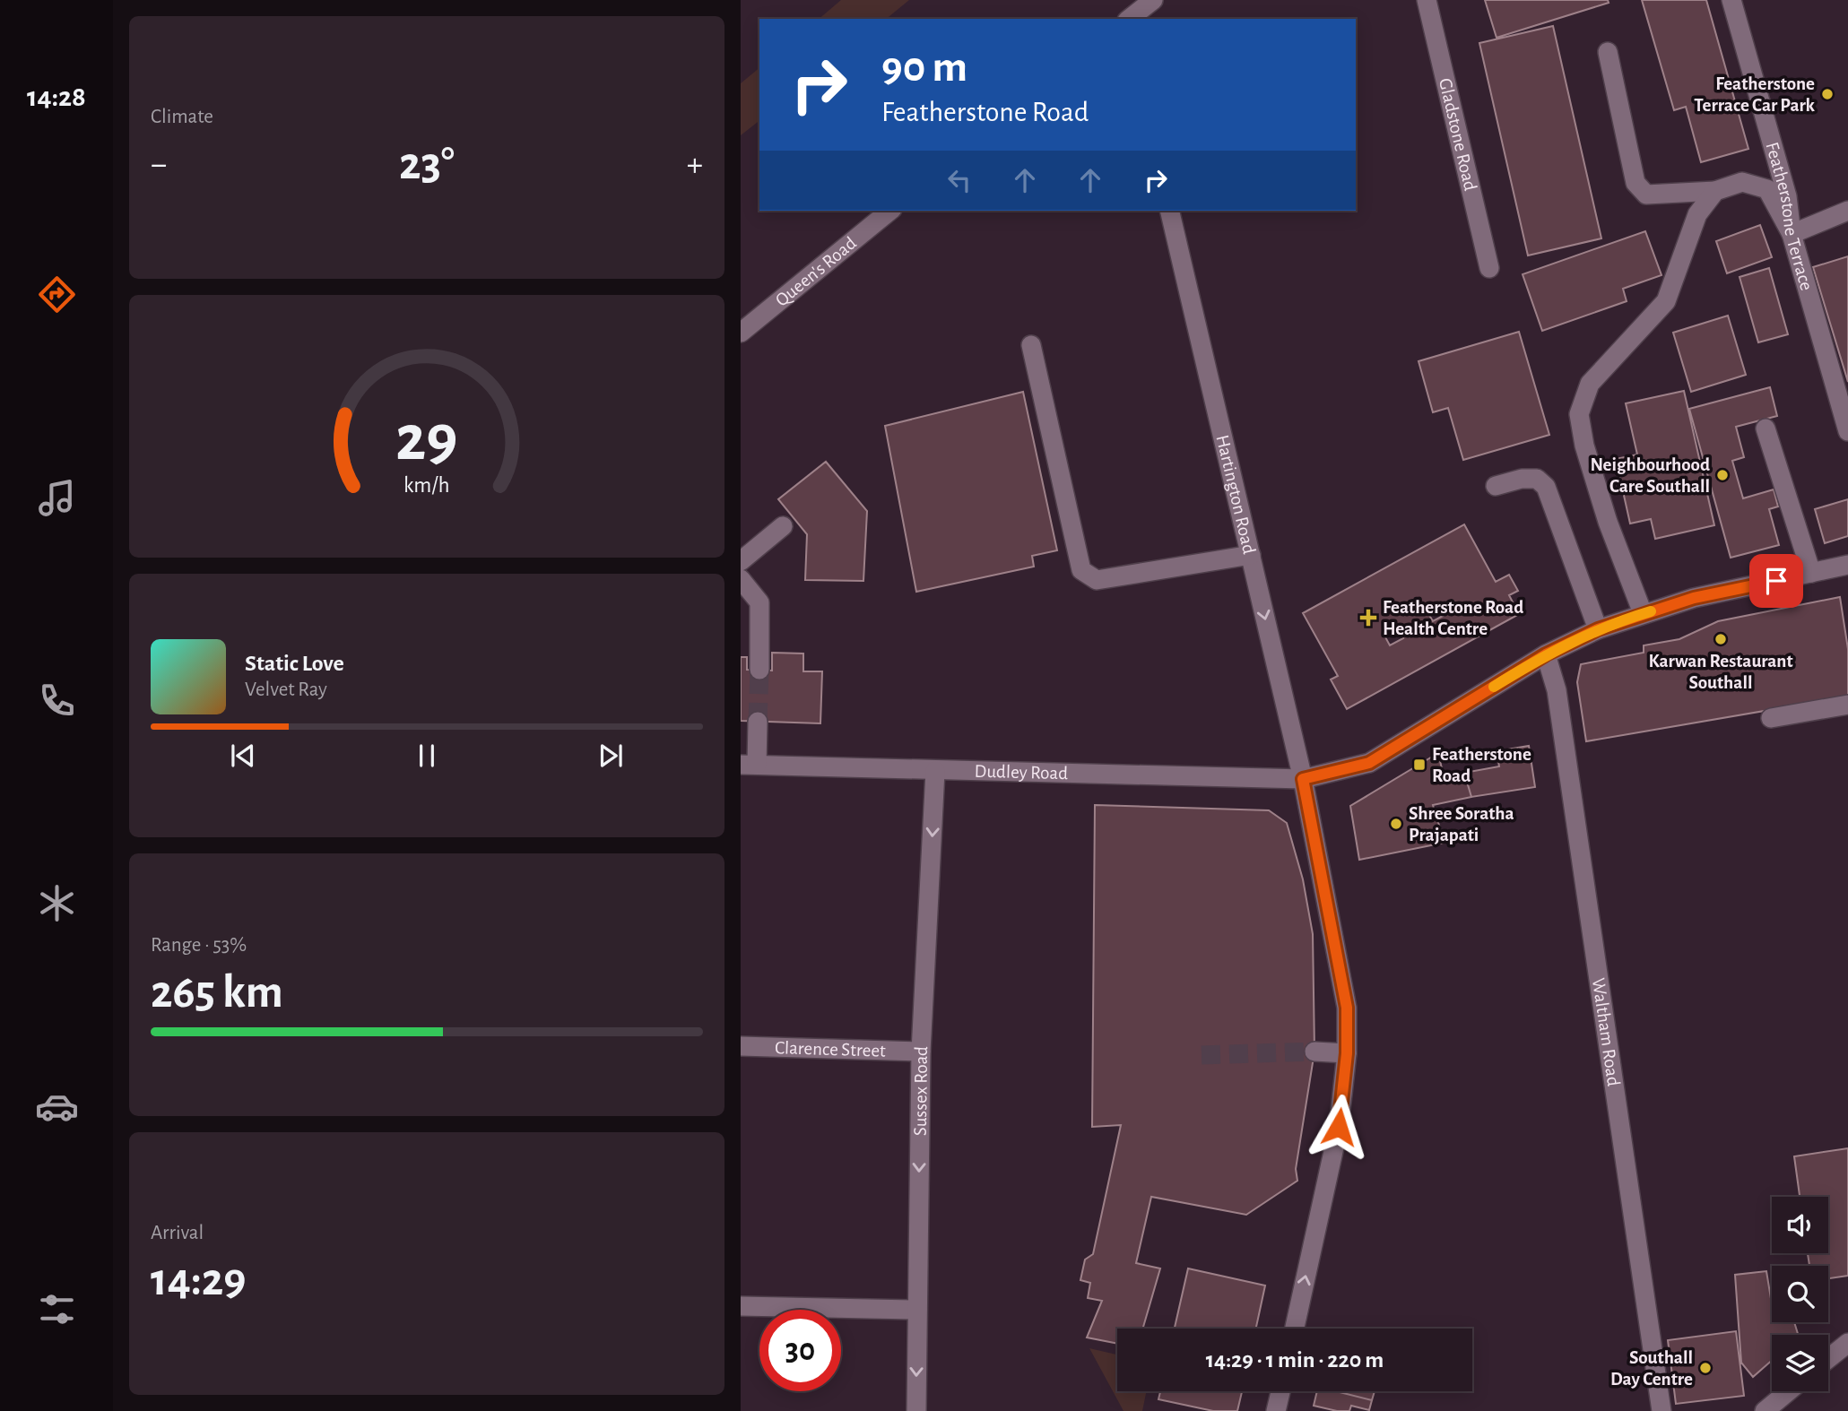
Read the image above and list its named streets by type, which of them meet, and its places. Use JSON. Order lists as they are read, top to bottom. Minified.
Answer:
{"streets":{"street":["Gladstone Road","Featherstone Terrace","Queen's Road","Hartington Road","Dudley Road","Waltham Road","Clarence Street","Sussex Road"]},"crossings":[["Hartington Road","Dudley Road"],["Dudley Road","Sussex Road"],["Clarence Street","Sussex Road"]],"one_way":["Hartington Road","Sussex Road"],"places":{"other":["Featherstone Terrace Car Park","Neighbourhood Care Southall","Karwan Restaurant Southall","Shree Soratha Prajapati","Southall Day Centre"],"health":["Featherstone Road Health Centre"],"transit":["Featherstone Road"]},"page":{"tabs":"14:28","tile":["Climate",["Range · 53%","265 km"],["Arrival","14:29"]],"turn":["90 m","Featherstone Road"],"heat":["−","23°","+"],"song":["Static Love","Velvet Ray"],"limit":"30","trip":"14:29 · 1 min · 220 m","gauge":["29","km/h"]}}
